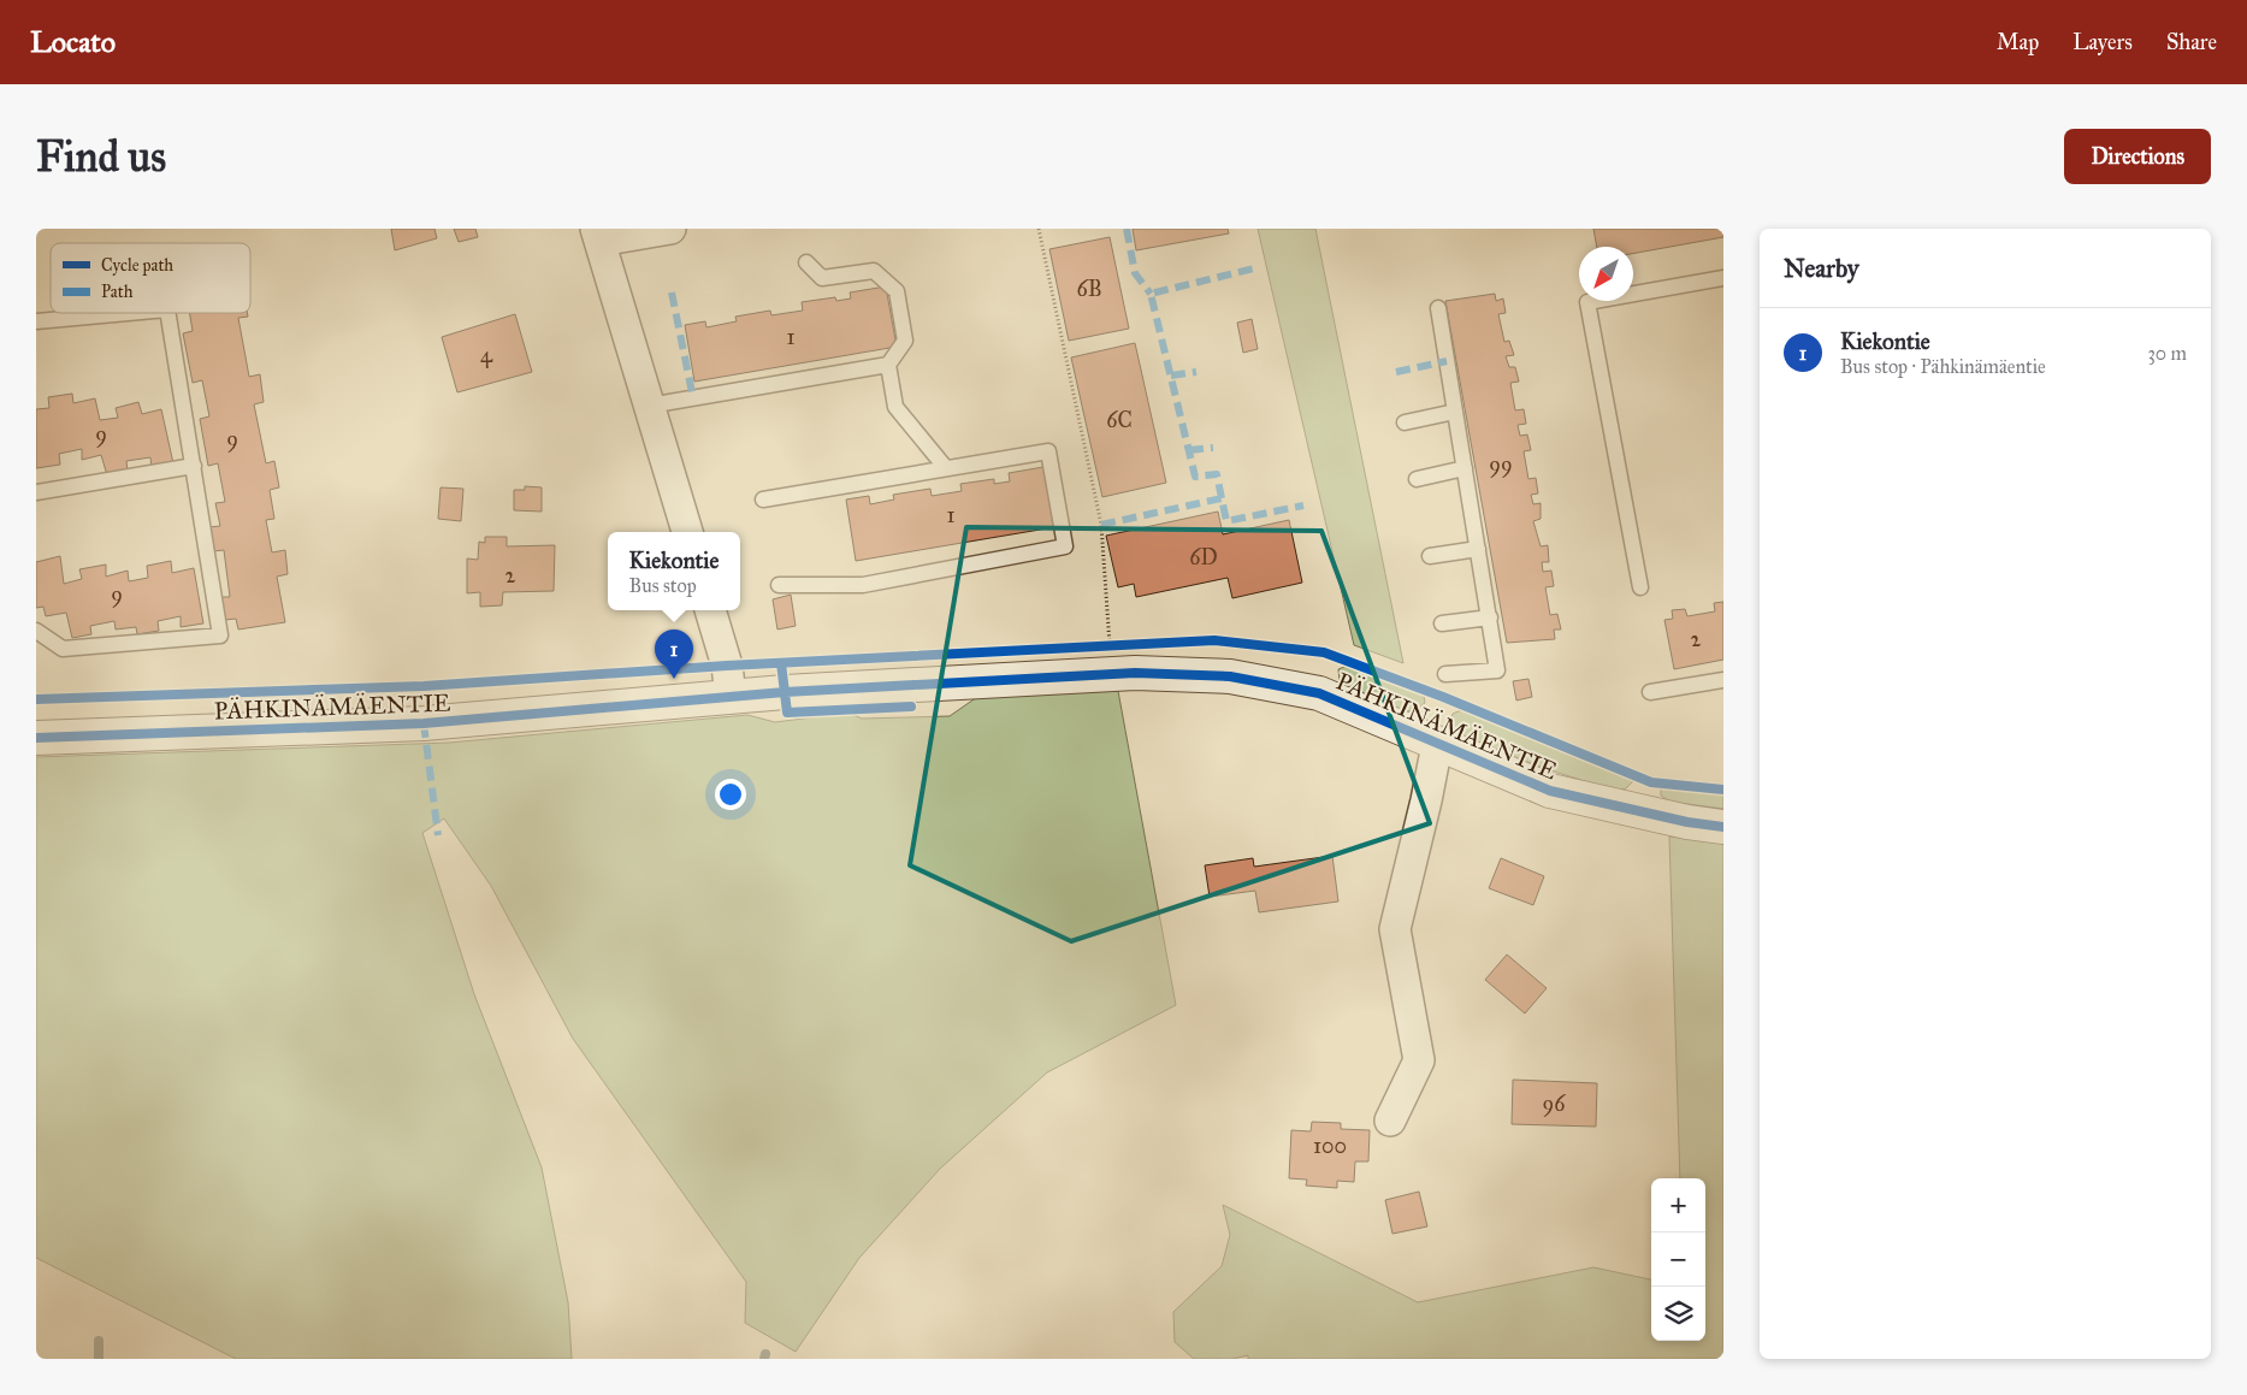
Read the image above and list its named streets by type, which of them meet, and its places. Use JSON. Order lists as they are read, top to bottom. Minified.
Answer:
{"streets":{"street":["PÄHKINÄMÄENTIE"]},"house_numbers":["6B","1","4","6C","9","9","99","1","6D","2","9","2","96","100"],"legend":["Cycle path","Path"],"north":"bottom left","page":{"header":"Locato","nav":["Map","Layers","Share"],"buttons":"Directions","title":"Find us","heading":"Nearby","list":[{"mark":"1","name":"Kiekontie","note":"Bus stop · Pähkinämäentie","value":"30 m"}],"popup":["Kiekontie","Bus stop"],"pins":"1","map_buttons":["+","−"]}}
